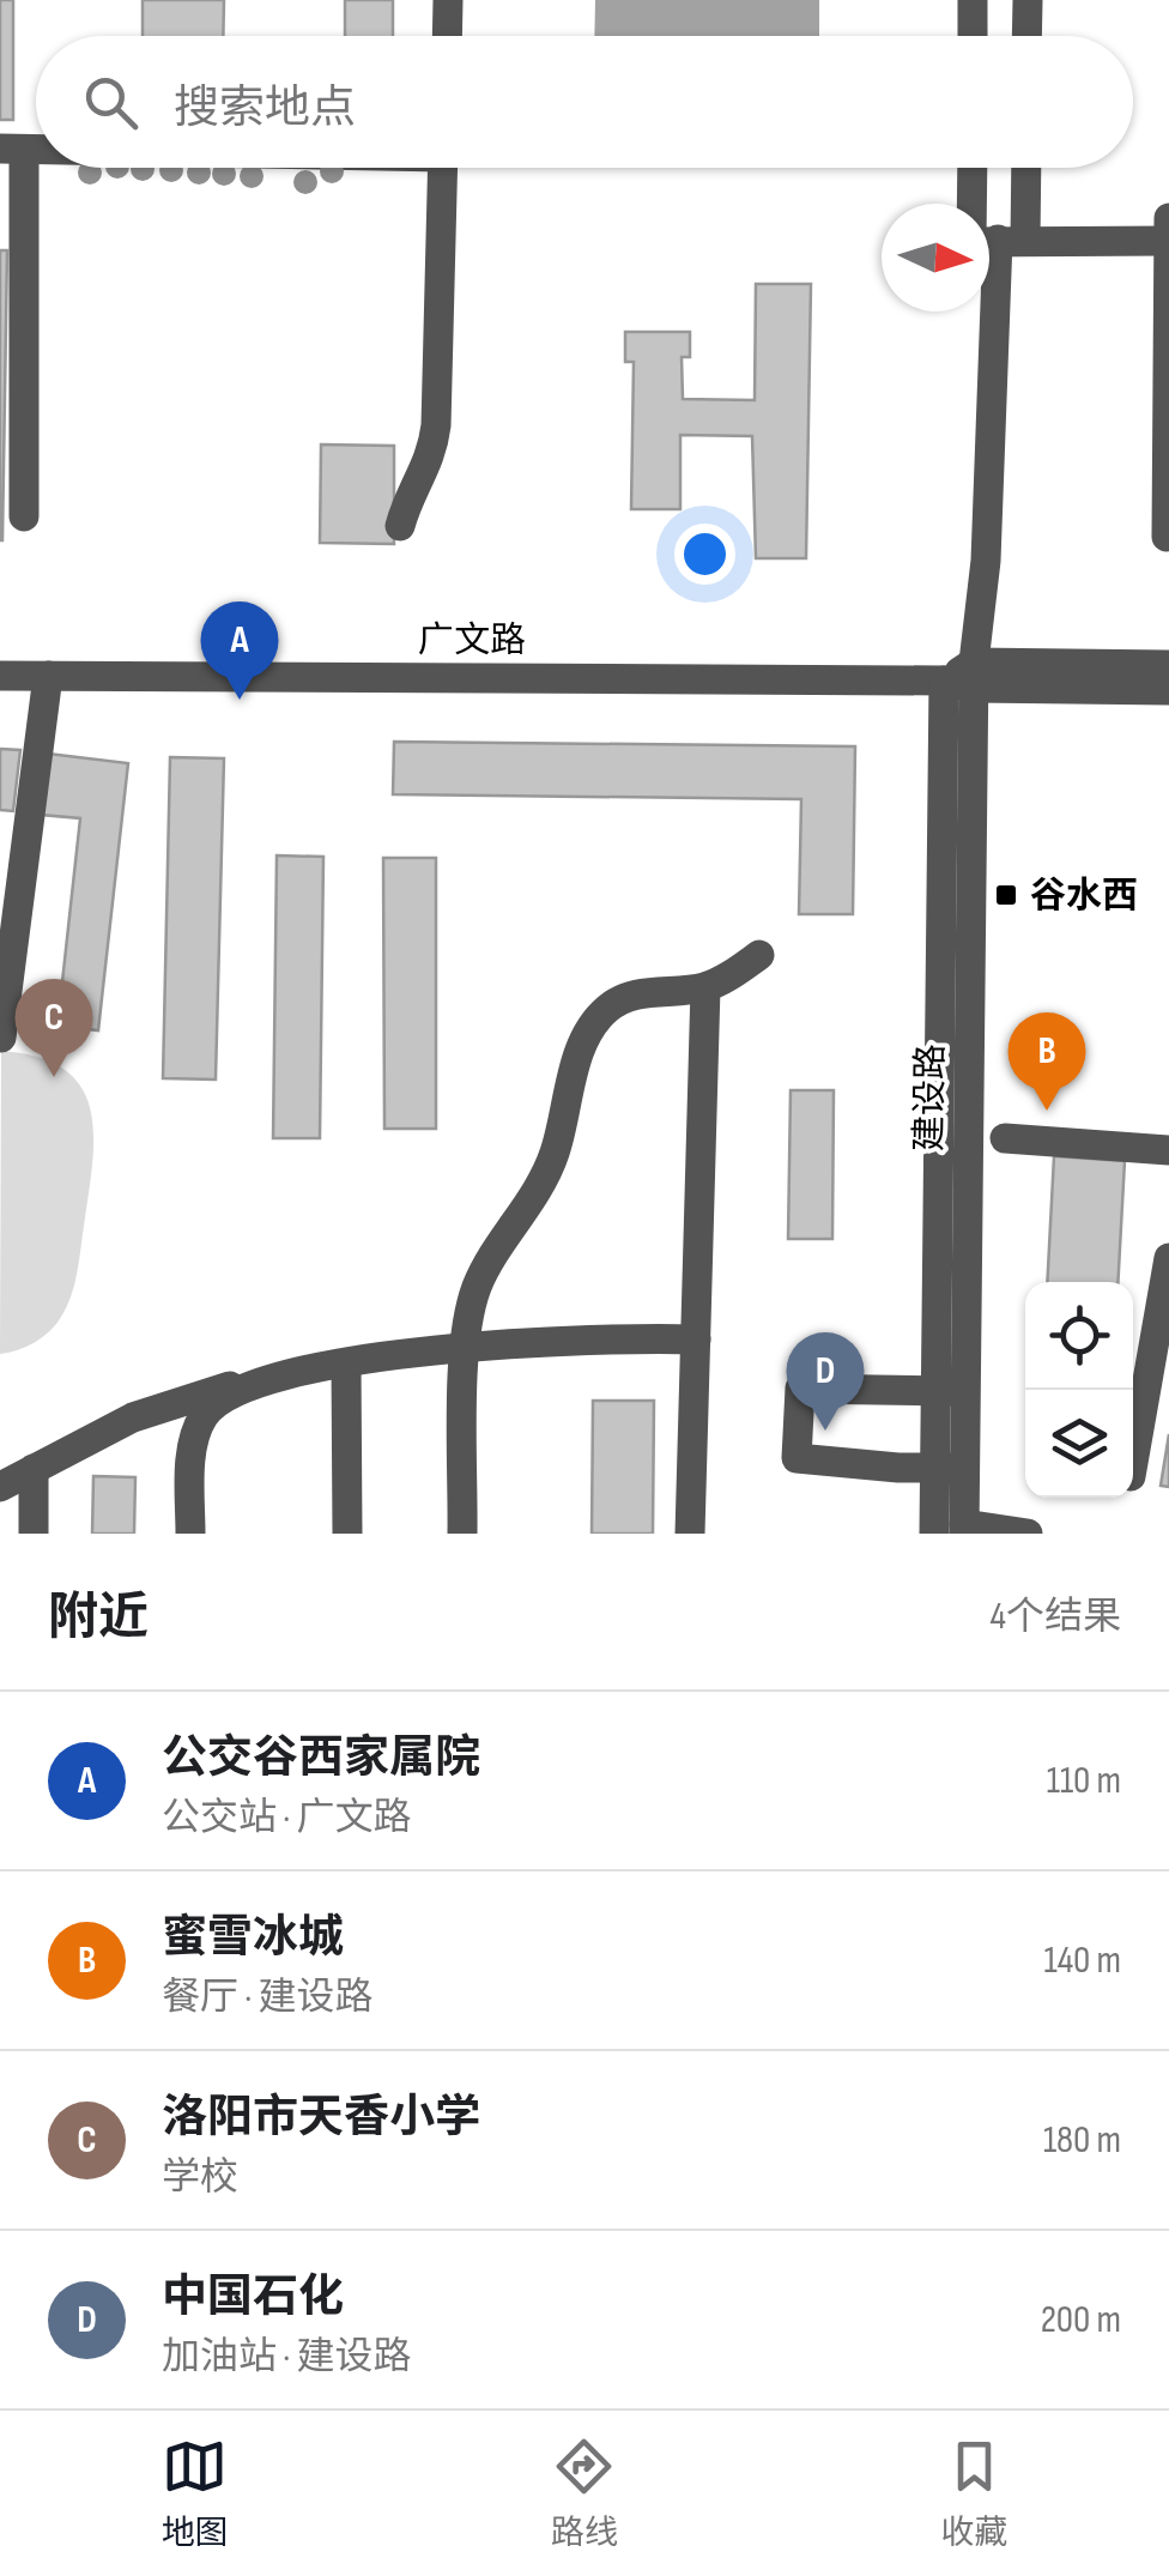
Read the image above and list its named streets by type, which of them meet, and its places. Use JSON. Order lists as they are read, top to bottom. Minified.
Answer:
{"streets":{"street":["广文路","建设路"]},"crossings":[["广文路","建设路"]],"places":{"transit":["谷水西"]},"north":"right","page":{"search":"搜索地点","pins":["A","C","B","D"],"heading":["附近","4个结果"],"list":[{"mark":"A","name":"公交谷西家属院","note":"公交站 · 广文路","value":"110 m"},{"mark":"B","name":"蜜雪冰城","note":"餐厅 · 建设路","value":"140 m"},{"mark":"C","name":"洛阳市天香小学","note":"学校","value":"180 m"},{"mark":"D","name":"中国石化","note":"加油站 · 建设路","value":"200 m"}],"nav":["地图","路线","收藏"]}}
